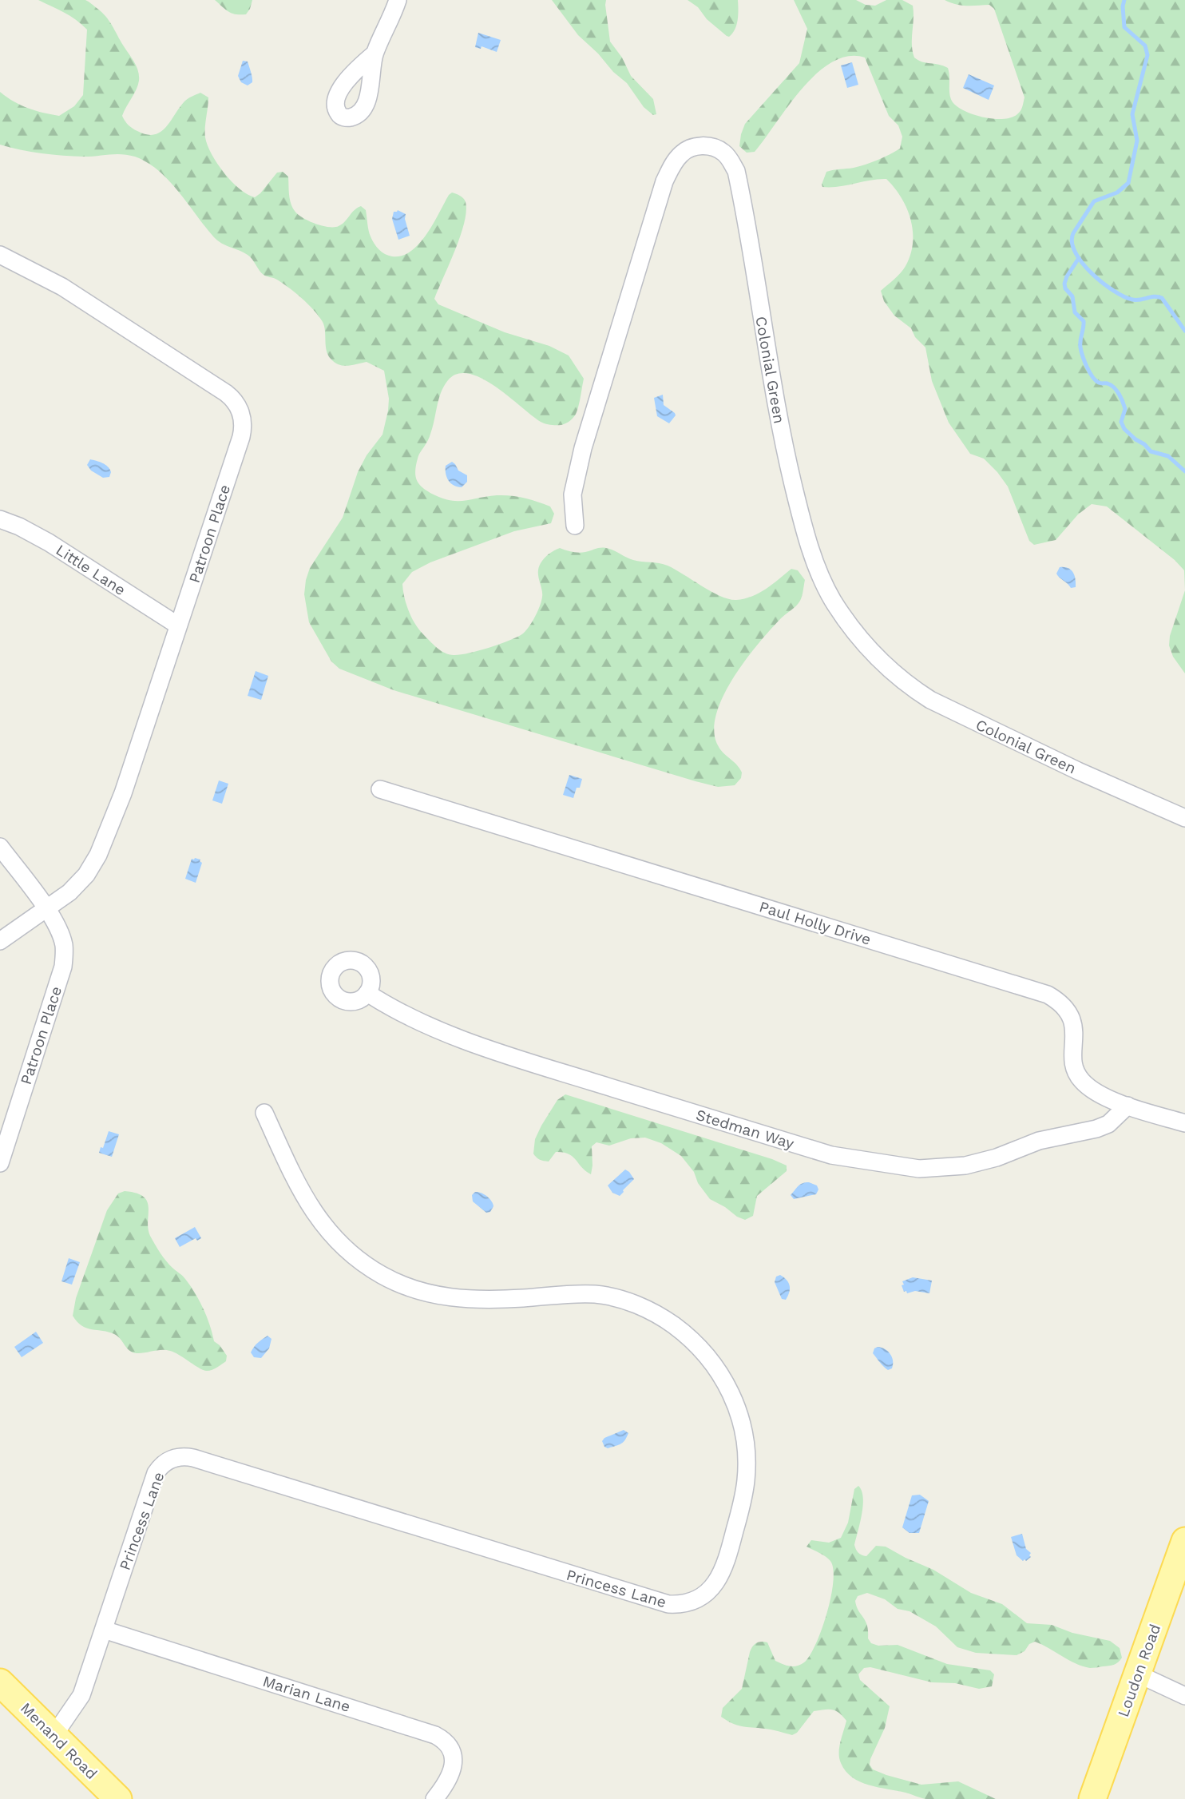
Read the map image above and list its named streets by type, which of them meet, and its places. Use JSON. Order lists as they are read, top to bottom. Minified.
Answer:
{"streets":{"main road":["Loudon Road","Menand Road"],"street":["Colonial Green","Patroon Place","Little Lane","Paul Holly Drive","Stedman Way","Princess Lane","Marian Lane"]},"crossings":[["Patroon Place","Little Lane"],["Paul Holly Drive","Stedman Way"],["Princess Lane","Marian Lane"],["Princess Lane","Menand Road"]]}
